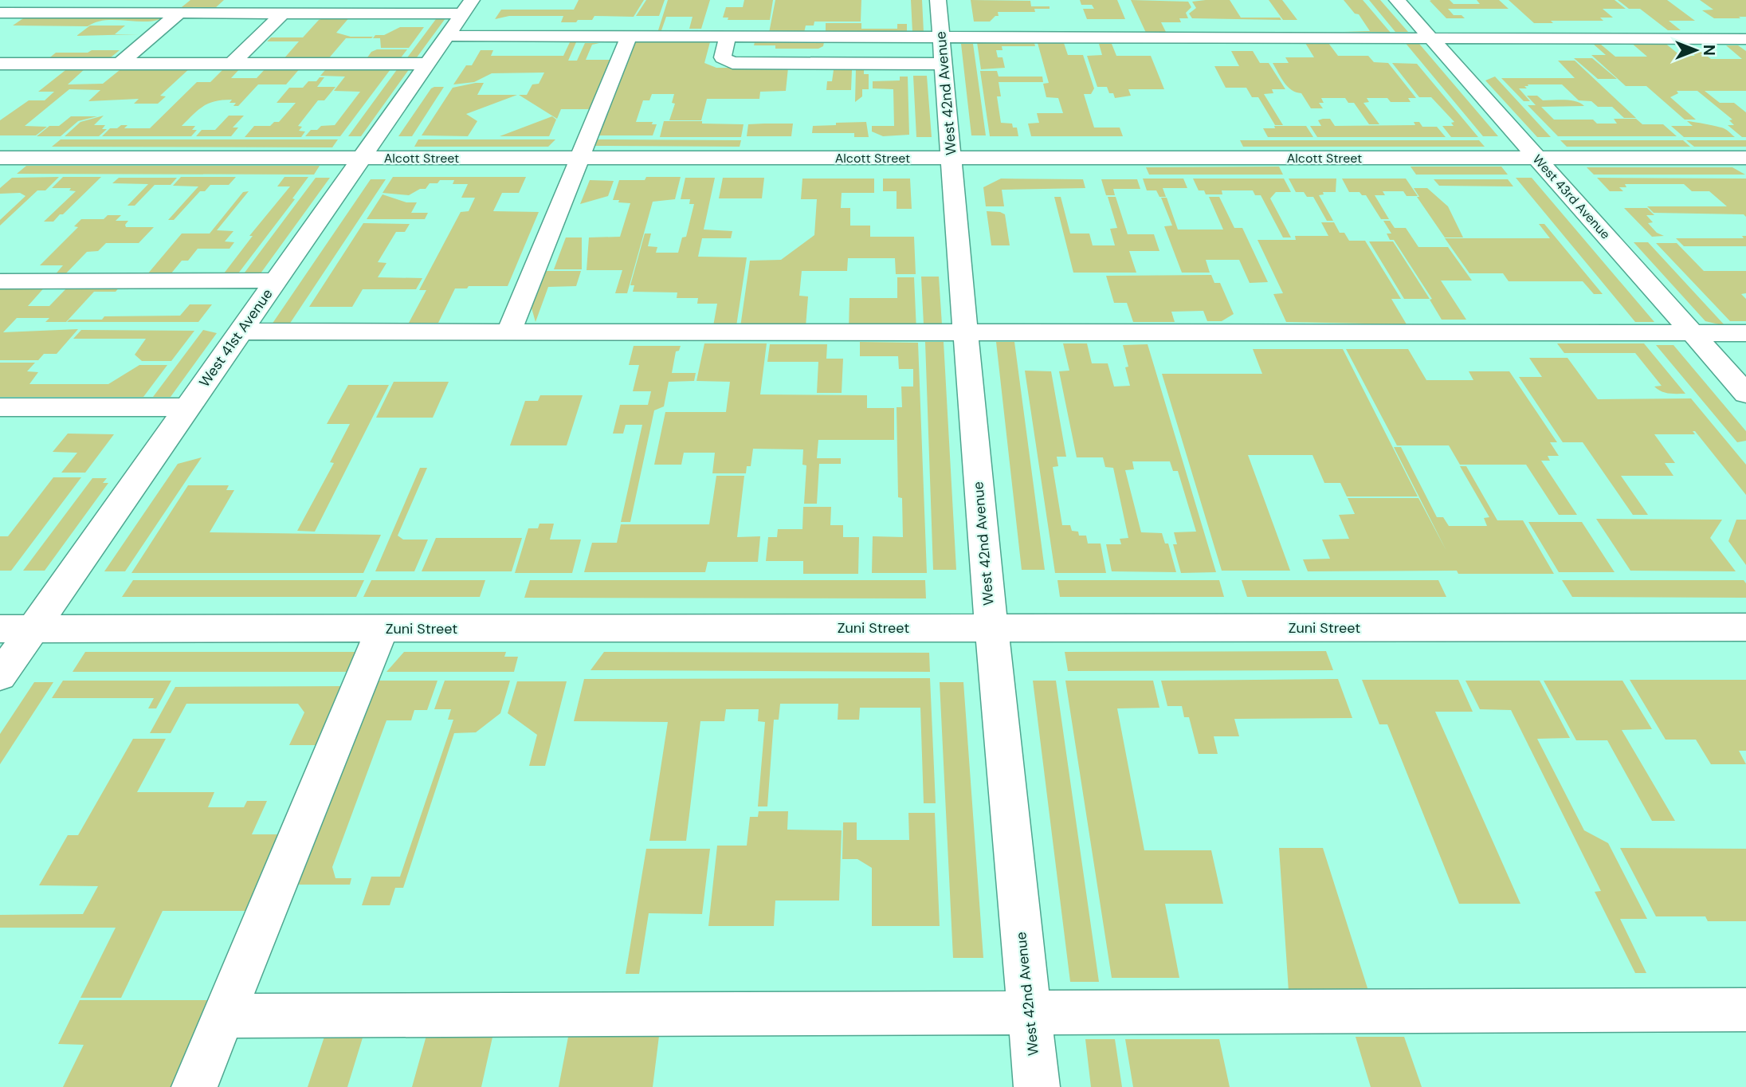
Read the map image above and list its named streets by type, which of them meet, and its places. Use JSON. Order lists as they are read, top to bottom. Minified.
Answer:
{"streets":{"street":["West 42nd Avenue","Alcott Street","West 43rd Avenue","West 41st Avenue","Zuni Street"]},"crossings":[["West 42nd Avenue","Alcott Street"],["West 42nd Avenue","Zuni Street"],["Alcott Street","West 43rd Avenue"],["Alcott Street","West 41st Avenue"],["West 41st Avenue","Zuni Street"]],"north":"right"}
